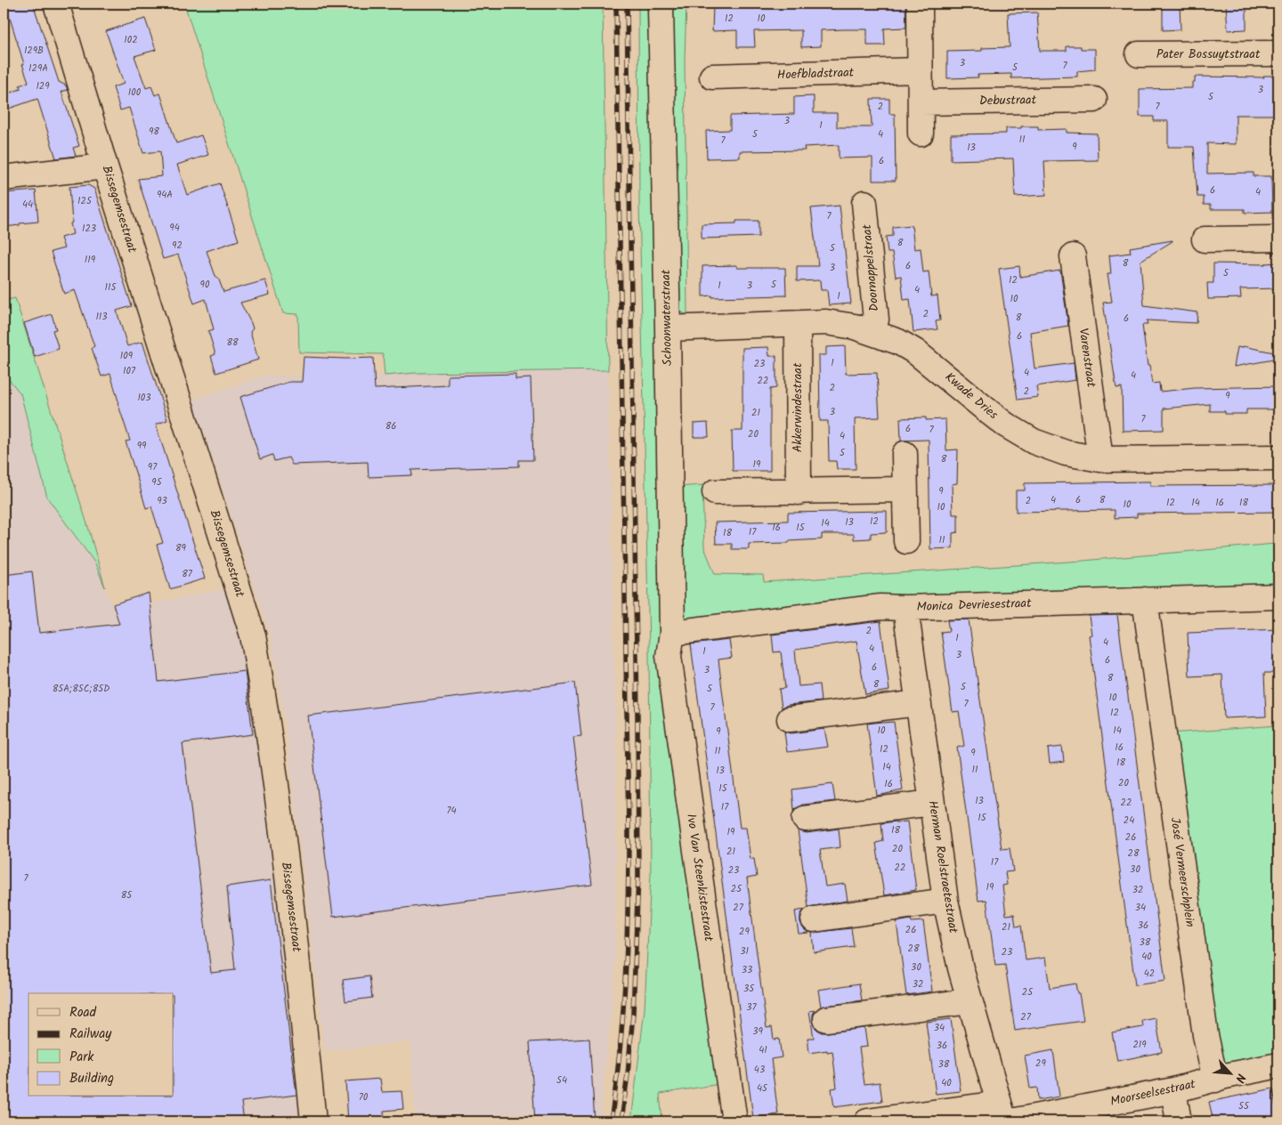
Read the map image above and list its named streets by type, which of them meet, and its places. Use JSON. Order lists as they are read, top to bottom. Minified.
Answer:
{"streets":{"street":["Pater Bossuytstraat","Hoefbladstraat","Debustraat","Bissegemsestraat","Doornappelstraat","Schoonwaterstraat","Varenstraat","Kwade Dries","Akkerwindestraat","Monica Devriesestraat","Herman Roelstraetestraat","José Vermeerschplein","Ivo Van Steenkistestraat","Moorseelsestraat"]},"crossings":[["Doornappelstraat","Kwade Dries"],["Schoonwaterstraat","Kwade Dries"],["Schoonwaterstraat","Monica Devriesestraat"],["Schoonwaterstraat","Ivo Van Steenkistestraat"],["Varenstraat","Kwade Dries"],["Kwade Dries","Akkerwindestraat"],["Monica Devriesestraat","Herman Roelstraetestraat"],["Monica Devriesestraat","José Vermeerschplein"],["Monica Devriesestraat","Ivo Van Steenkistestraat"],["Herman Roelstraetestraat","Moorseelsestraat"],["José Vermeerschplein","Moorseelsestraat"]],"house_numbers":["12","10","102","129B","3","7","5","129A","129","3","100","5","2","7","3","1","98","5","4","11","7","9","13","6","6","4","94A","125","44","7","94","123","8","92","5","119","8","6","3","5","12","90","5","1","3","115","4","1","10","2","113","8","6","6","88","109","1","23","107","4","4","22","2","2","9","103","3","21","7","86","6","7","20","4","99","5","8","19","97","95","9","4","6","8","93","2","12","14","16","18","10","10","12","13","14","16","15","17","18","11","89","87","2","1","4","4","1","3","6","6","3","8","8","5","85A;85C;85D","5","10","7","7","12","10","14","9","16","12","11","9","18","14","11","13","20","16","15","13","22","17","74","15","24","18","19","26","20","21","28","17","22","30","23","7","19","25","32","85","27","34","36","21","26","29","38","28","31","23","40","30","33","42","32","35","25","37","27","34","39","219","36","41","29","38","43","54","40","45","70","55"],"legend":["Road","Railway","Park","Building"],"north":"bottom right"}
